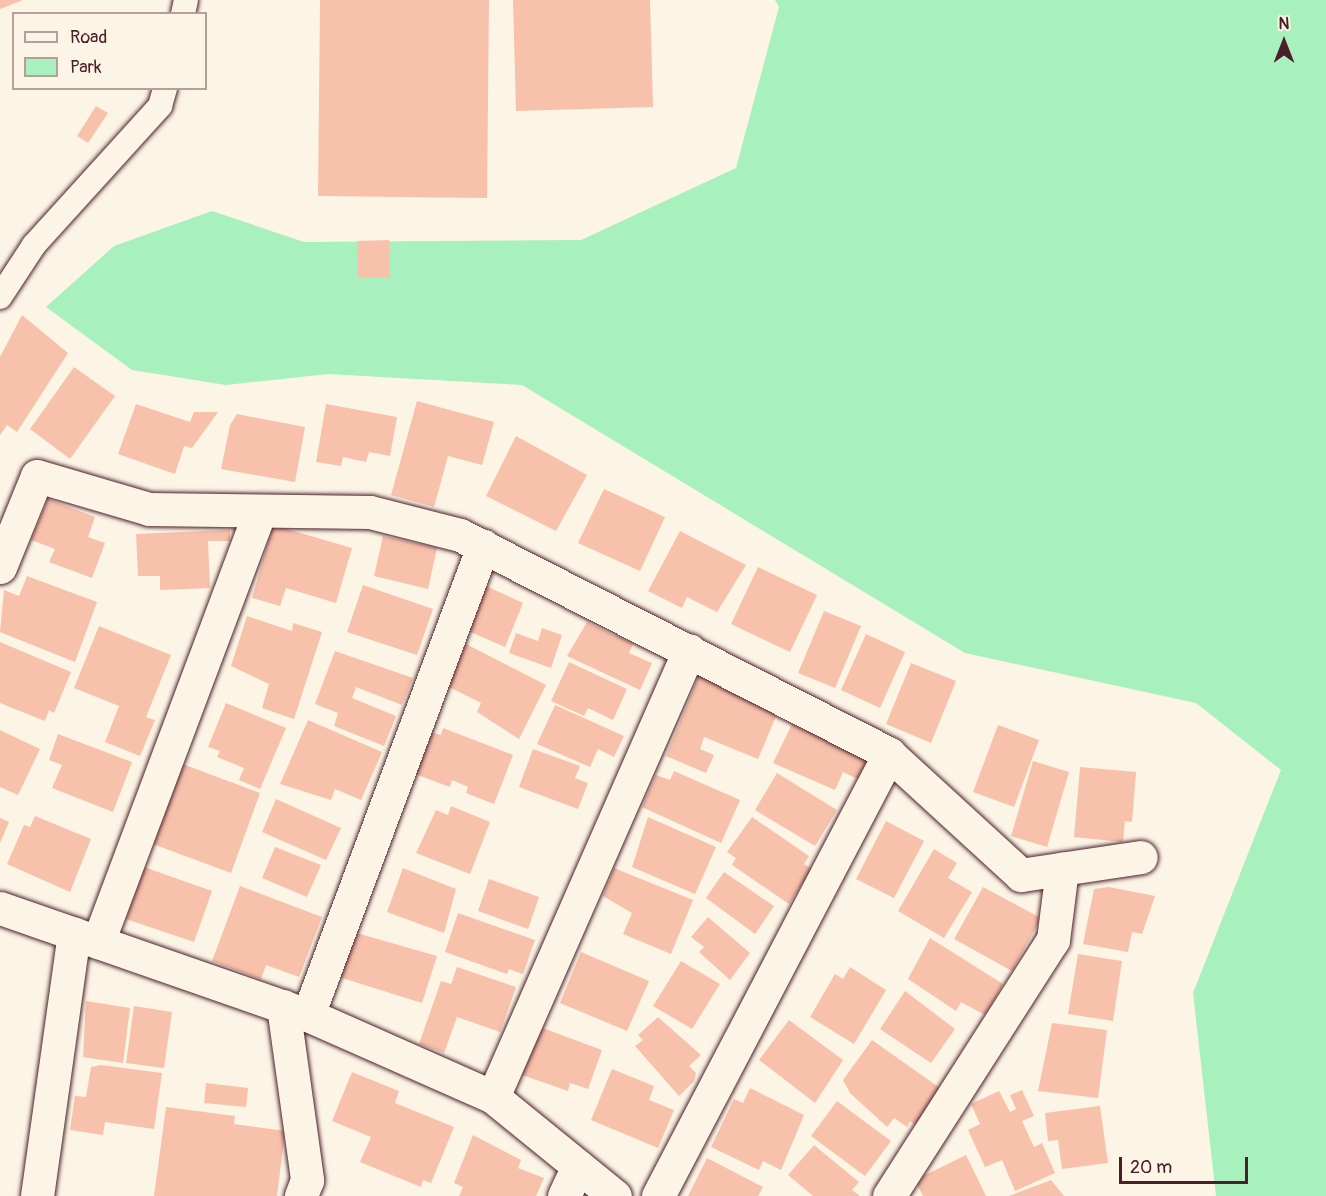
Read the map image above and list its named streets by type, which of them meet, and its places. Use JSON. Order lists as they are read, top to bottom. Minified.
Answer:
{"legend":["Road","Park"],"scale_bar":"20 m","north":"top"}
